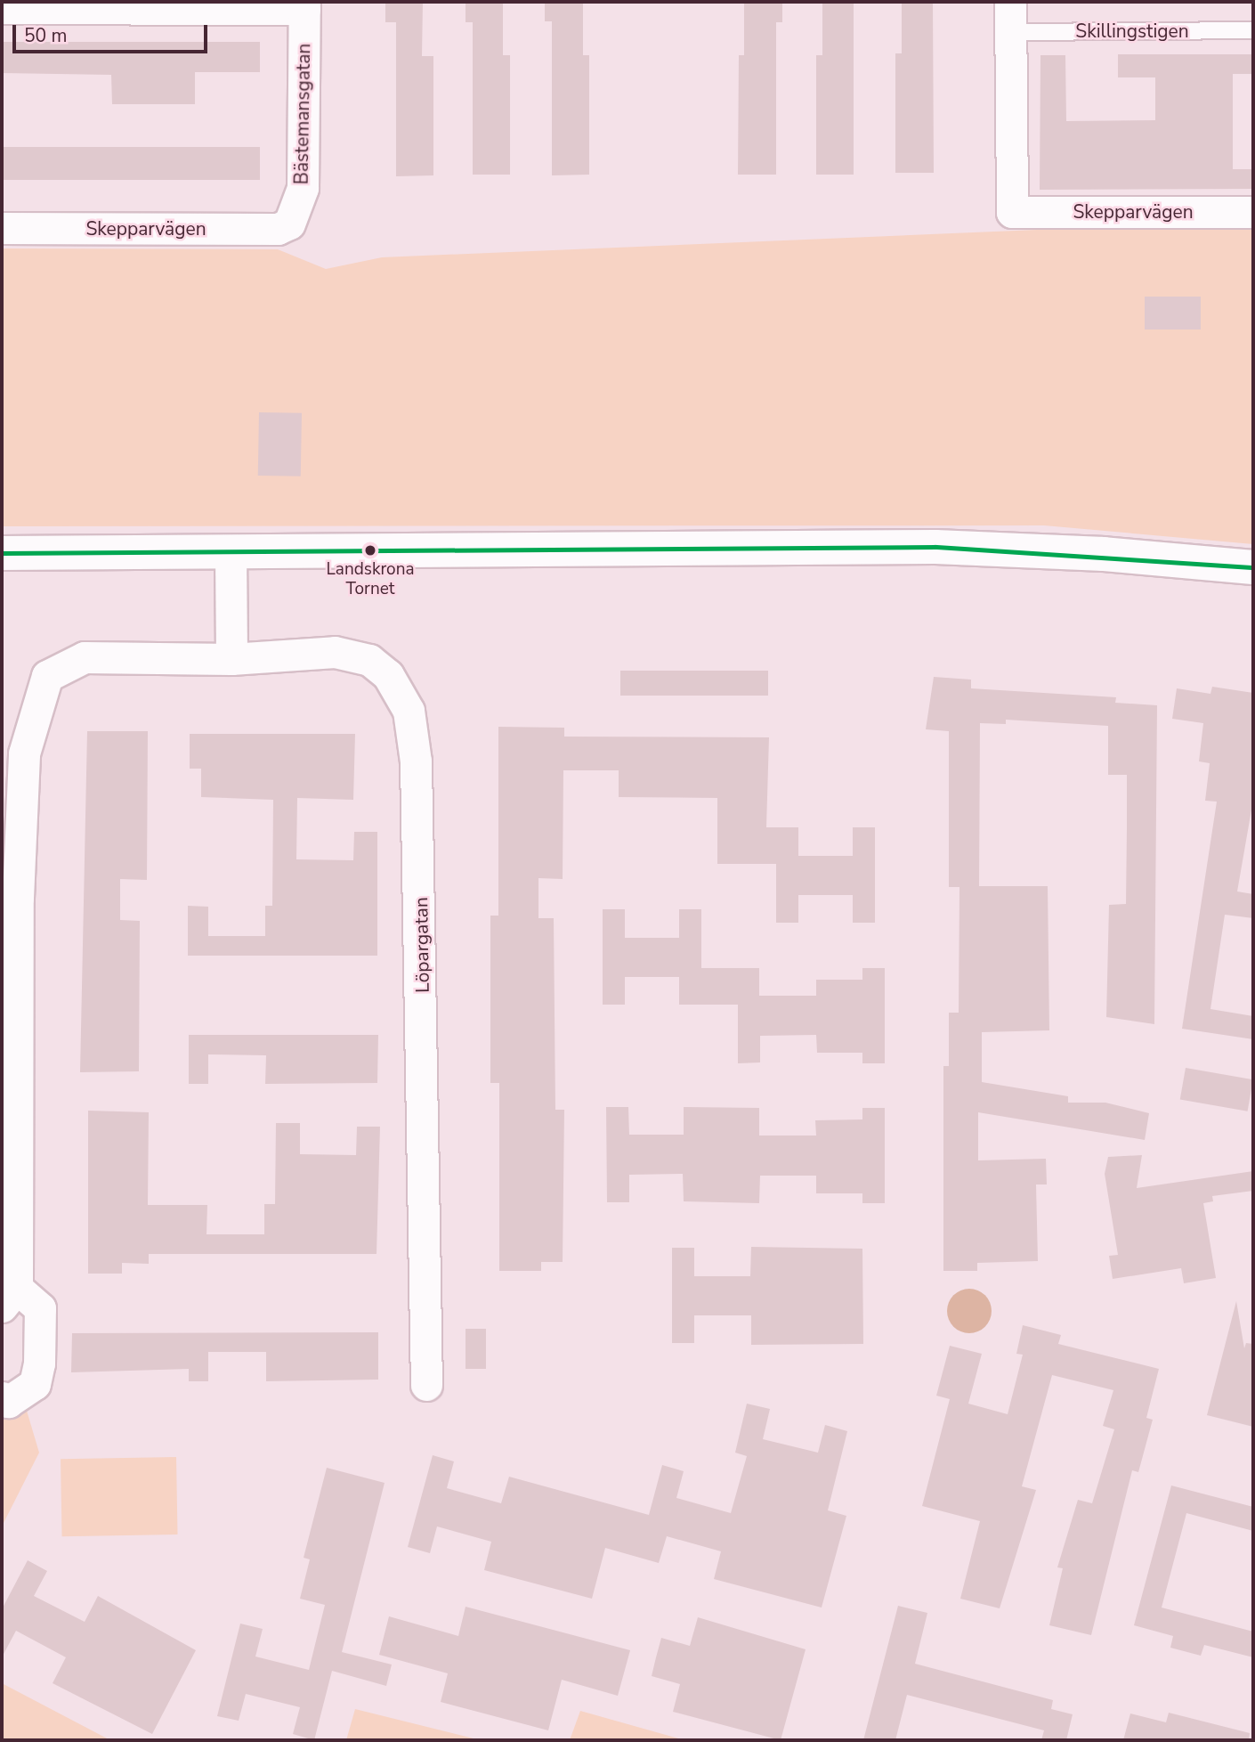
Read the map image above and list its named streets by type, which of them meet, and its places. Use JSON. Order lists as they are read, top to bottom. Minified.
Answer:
{"streets":{"street":["Bästemansgatan","Skepparvägen","Löpargatan"],"lane":["Skillingstigen"]},"crossings":[["Skillingstigen","Skepparvägen"],["Bästemansgatan","Skepparvägen"]],"places":["Landskrona Tornet"],"scale_bar":"50 m"}
